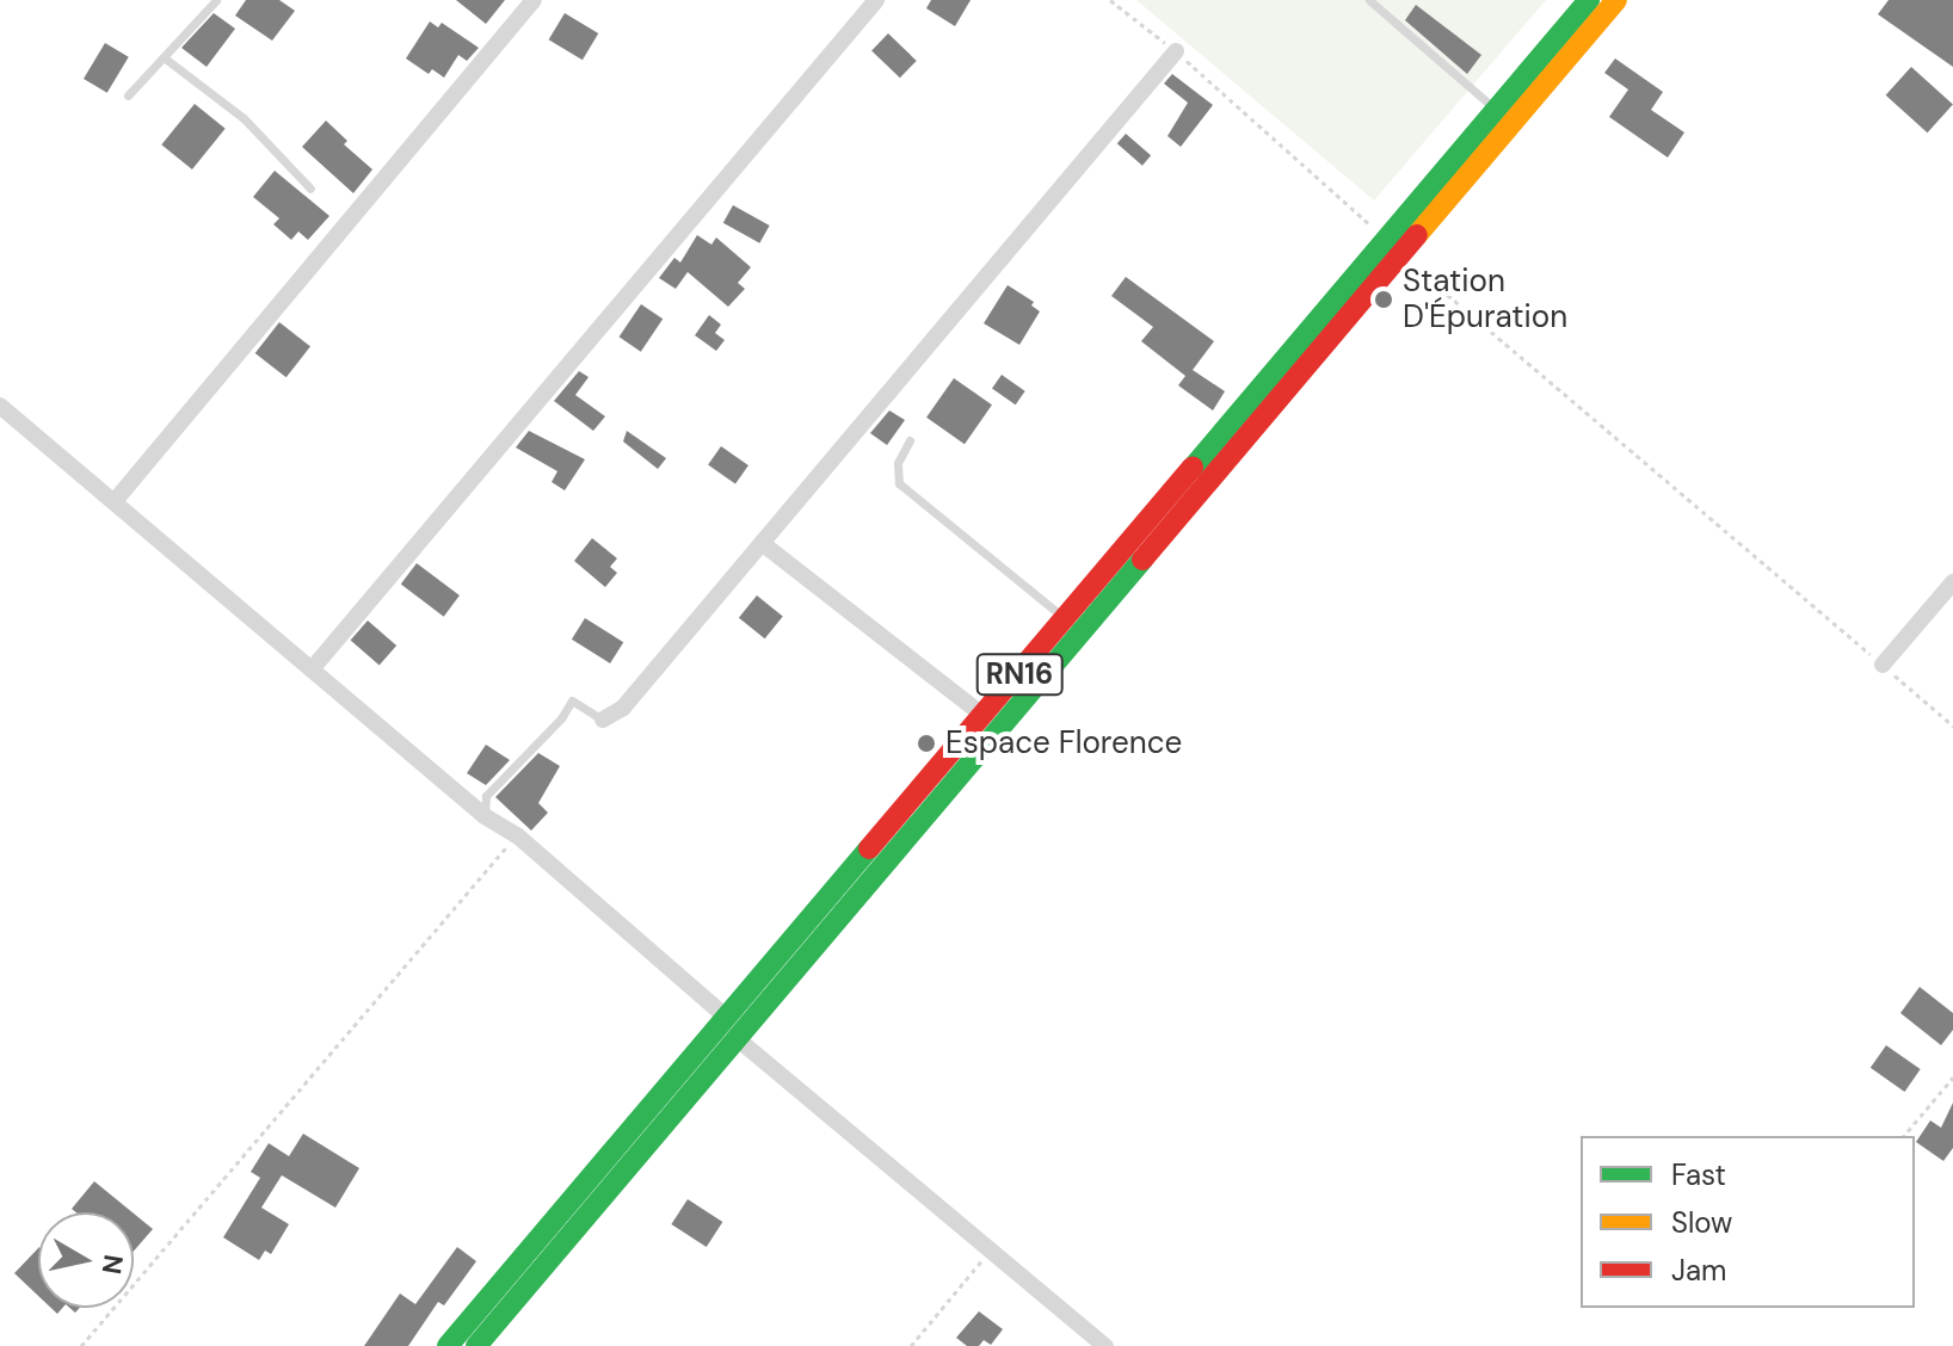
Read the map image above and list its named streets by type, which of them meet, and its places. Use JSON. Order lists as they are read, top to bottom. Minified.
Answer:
{"streets":{"highway":["RN16"]},"places":["Station D'Épuration","Espace Florence"],"legend":["Fast","Slow","Jam"],"north":"right"}
